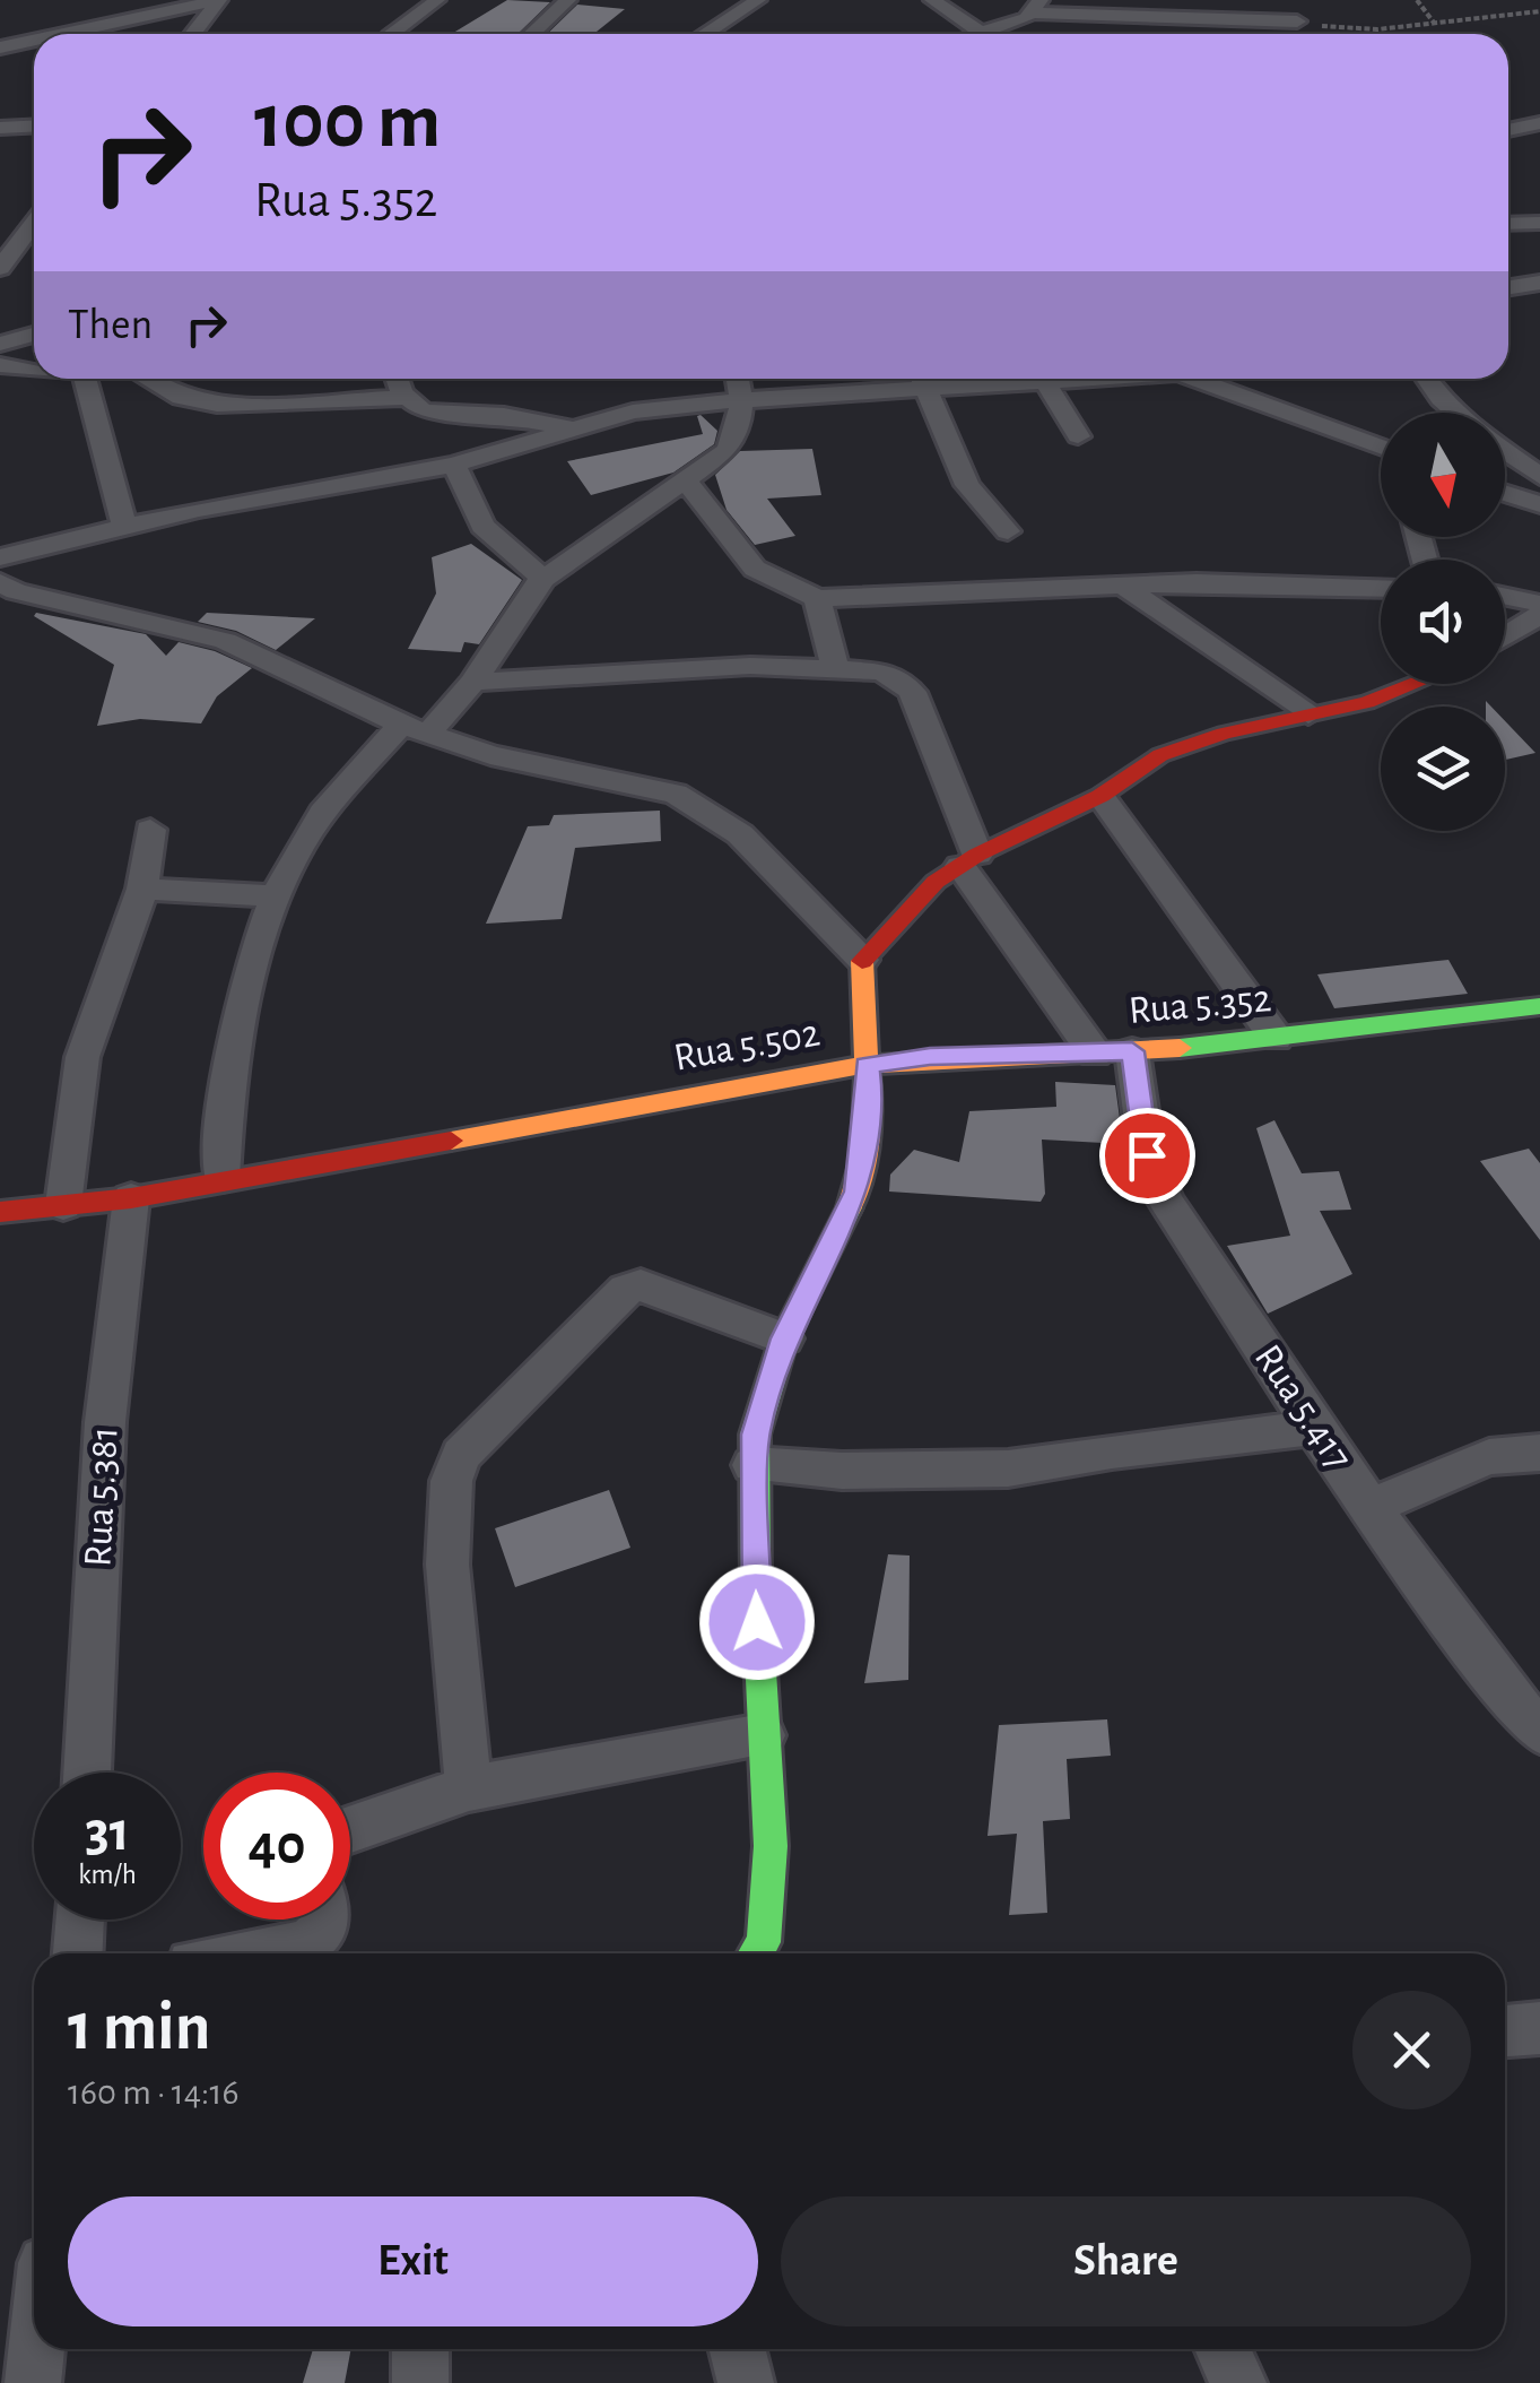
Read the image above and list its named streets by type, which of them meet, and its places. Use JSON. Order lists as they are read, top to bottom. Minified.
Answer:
{"streets":{"street":["Rua 5.352","Rua 5.502","Rua 5.417","Rua 5.381"]},"crossings":[["Rua 5.352","Rua 5.502"],["Rua 5.352","Rua 5.417"],["Rua 5.502","Rua 5.381"]],"north":"bottom","page":{"turn":["100 m","Rua 5.352"],"then":"Then","speed":"31 km/h","limit":"40","heading":["1 min","160 m · 14:16"],"buttons":["Exit","Share"]}}
